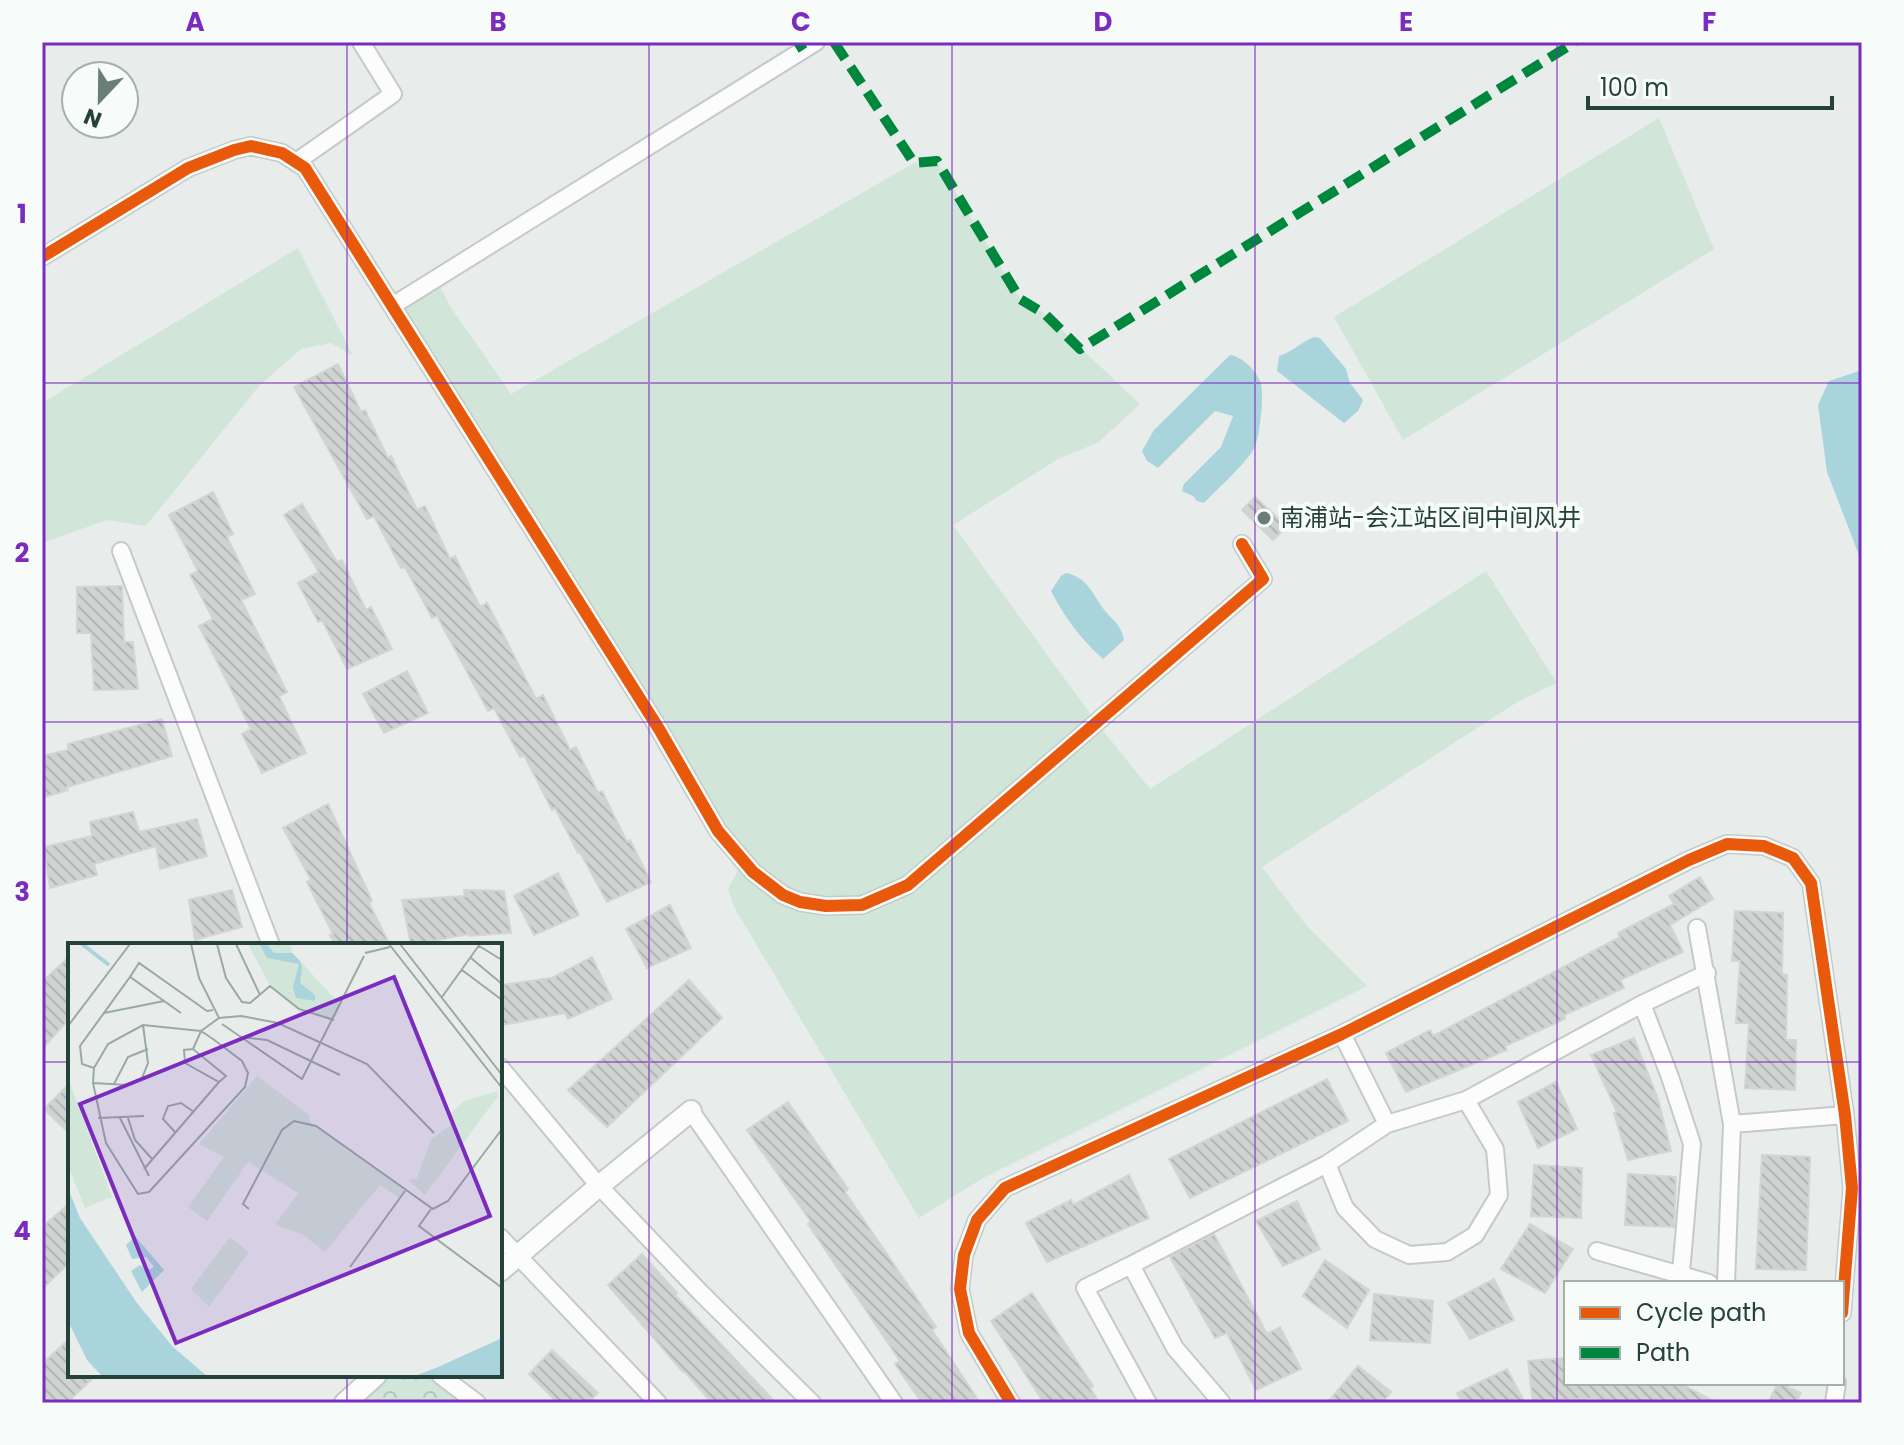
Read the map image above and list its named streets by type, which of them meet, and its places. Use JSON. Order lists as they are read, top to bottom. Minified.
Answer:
{"places":["南浦站-会江站区间中间风井"],"legend":["Cycle path","Path"],"scale_bar":"100 m","north":"bottom","grid":{"columns":["A","B","C","D","E","F"],"rows":["1","2","3","4"]}}
